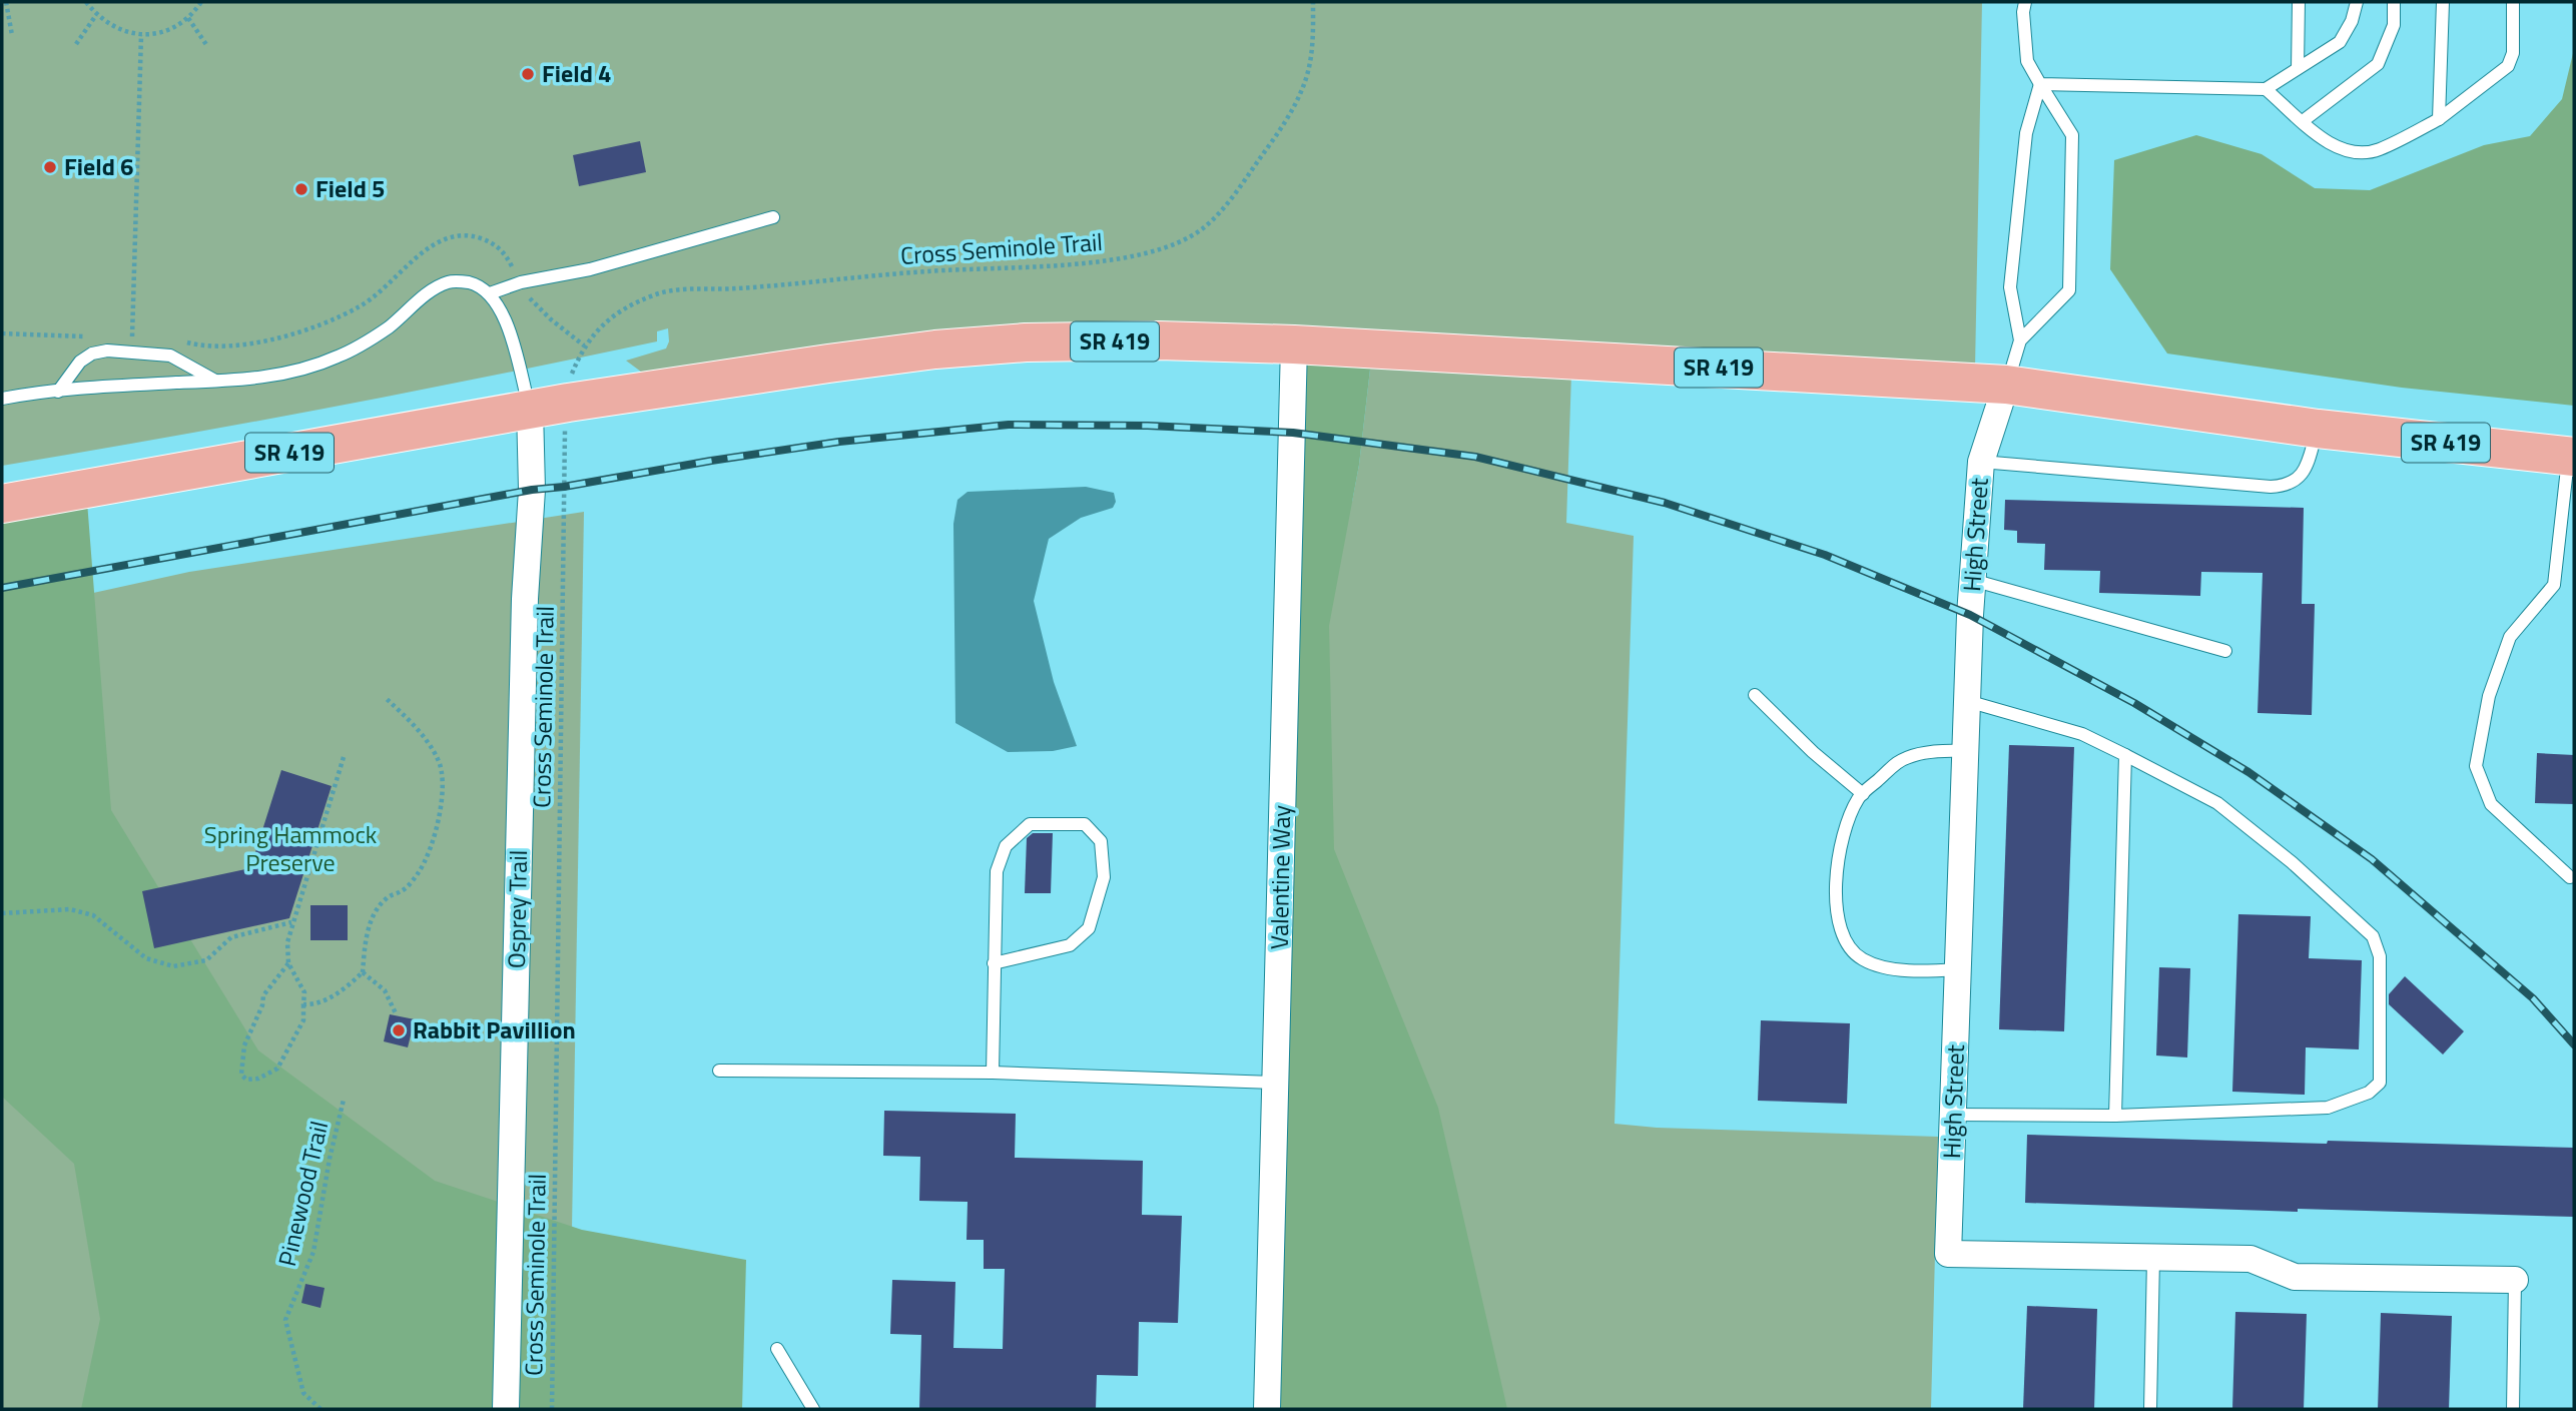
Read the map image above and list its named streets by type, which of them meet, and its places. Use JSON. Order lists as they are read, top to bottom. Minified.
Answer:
{"streets":{"main road":["SR 419"],"street":["High Street","Valentine Way","Osprey Trail"],"path":["Cross Seminole Trail","Pinewood Trail"]},"crossings":[["SR 419","High Street"],["SR 419","Valentine Way"],["SR 419","Osprey Trail"]],"parks":["Spring Hammock Preserve"],"places":["Field 4","Field 6","Field 5","Rabbit Pavillion"]}
